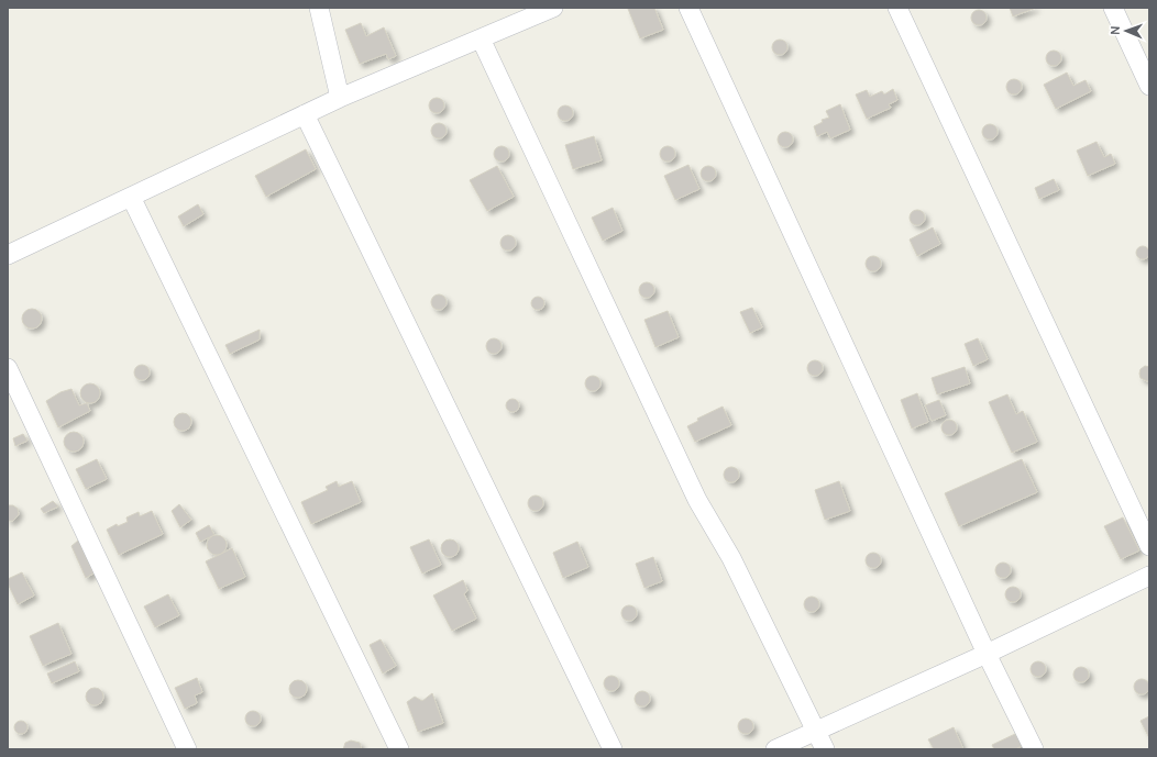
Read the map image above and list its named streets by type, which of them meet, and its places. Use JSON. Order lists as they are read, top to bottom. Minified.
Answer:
{"north":"left"}
